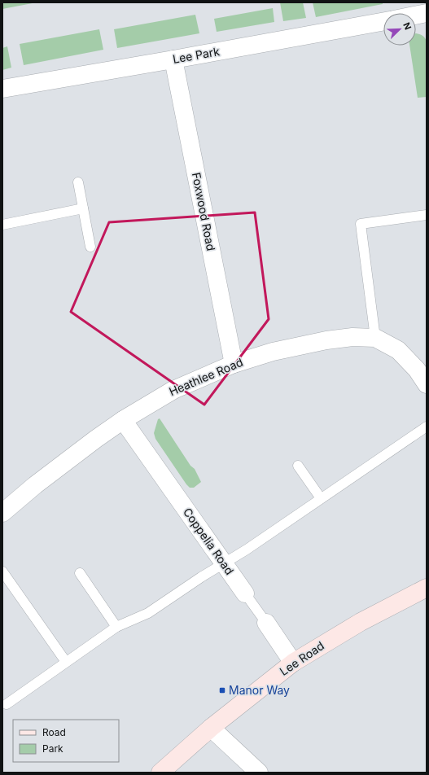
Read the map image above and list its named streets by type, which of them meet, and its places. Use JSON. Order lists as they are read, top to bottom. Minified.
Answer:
{"streets":{"main road":["Lee Road"],"street":["Lee Park","Foxwood Road","Heathlee Road","Coppelia Road"]},"crossings":[["Lee Park","Foxwood Road"],["Foxwood Road","Heathlee Road"],["Heathlee Road","Coppelia Road"],["Coppelia Road","Lee Road"]],"places":{"transit":["Manor Way"]},"legend":["Road","Park"],"north":"top right"}
